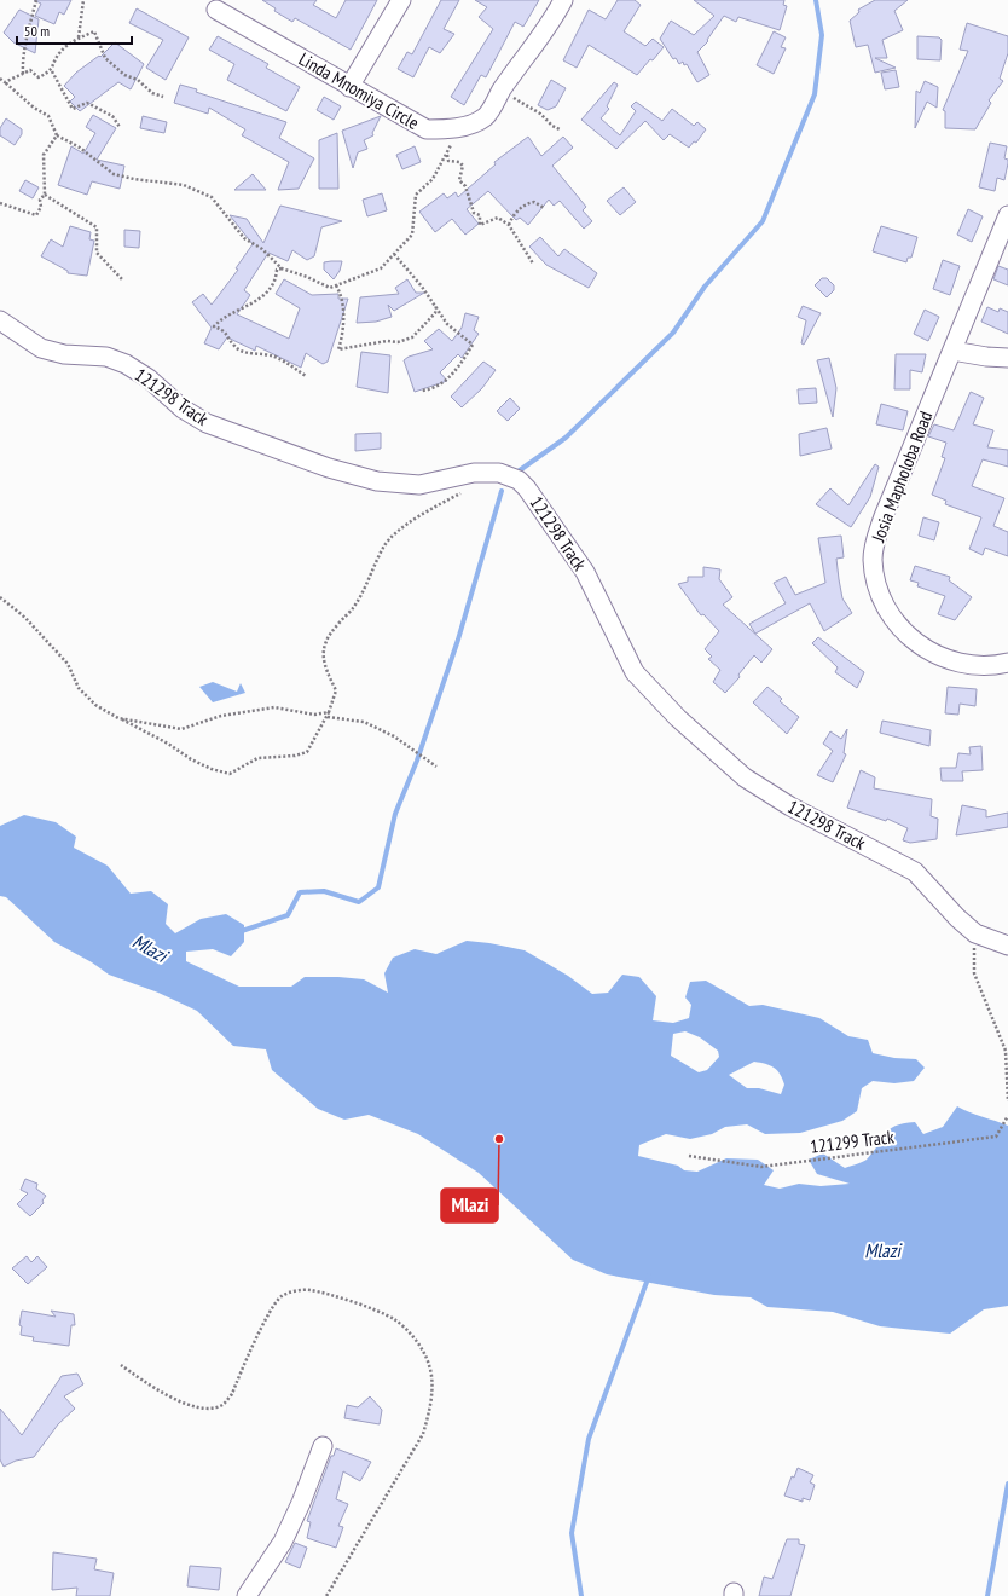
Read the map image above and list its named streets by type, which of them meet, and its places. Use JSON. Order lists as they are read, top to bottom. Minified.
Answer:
{"streets":{"street":["Linda Mnomiya Circle","121298 Track","Josia Mapholoba Road"],"path":["121299 Track"]},"water":["Mlazi"],"places":["Mlazi"],"scale_bar":"50 m"}
